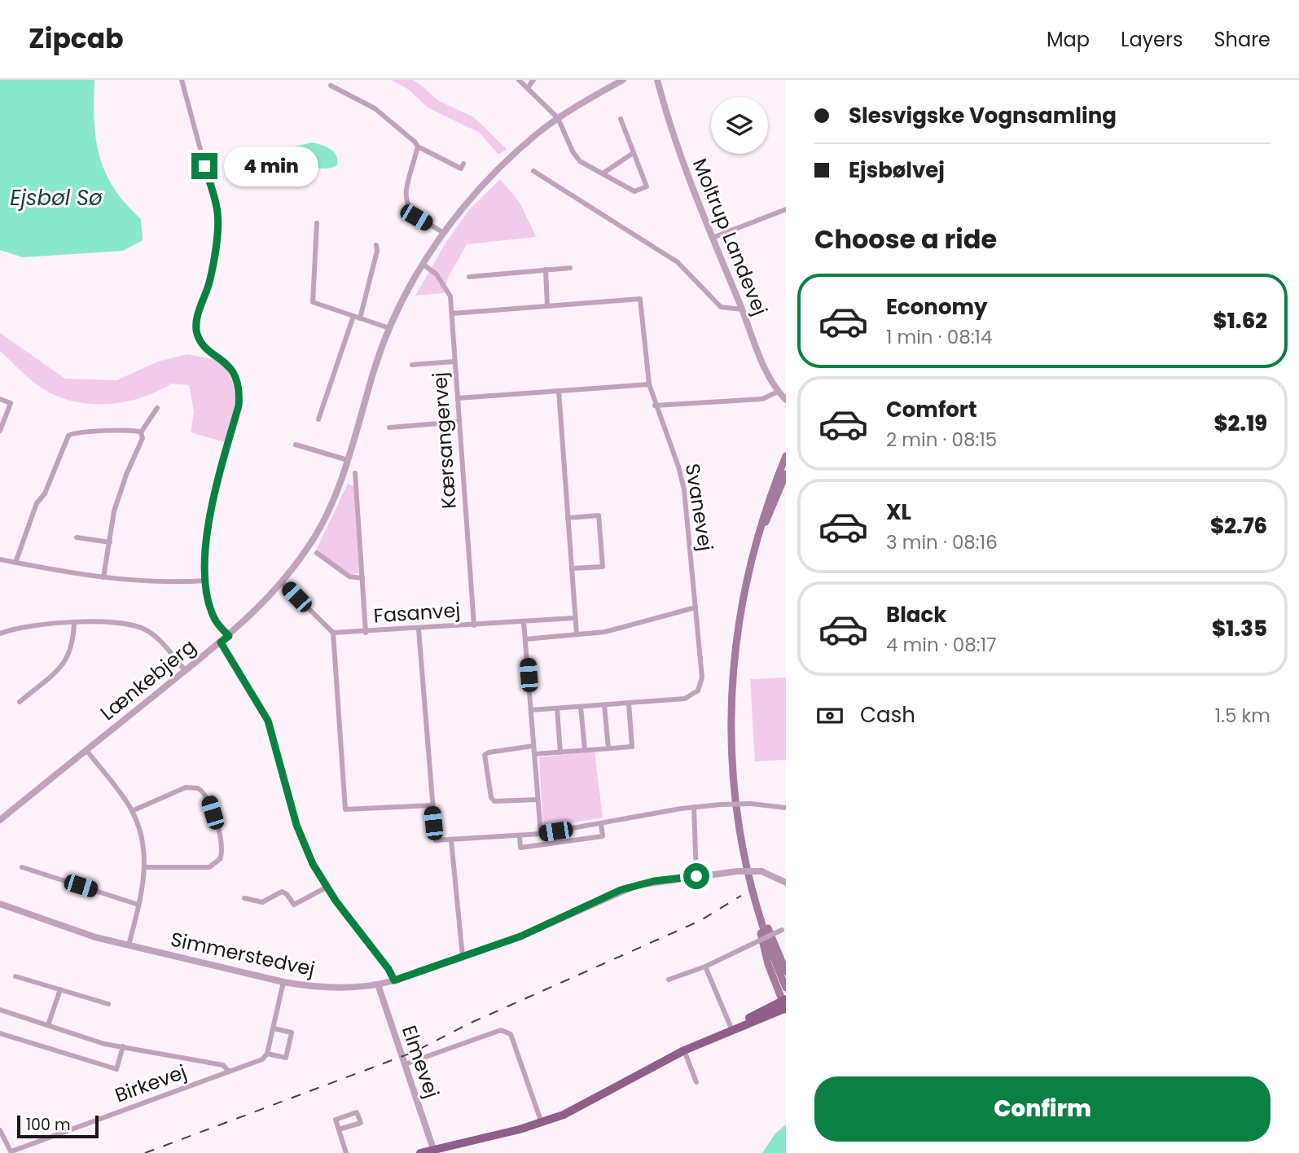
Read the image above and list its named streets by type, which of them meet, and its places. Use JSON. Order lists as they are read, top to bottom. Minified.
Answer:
{"streets":{"street":["Moltrup Landevej","Kærsangervej","Svanevej","Fasanvej","Lænkebjerg","Simmerstedvej","Elmevej","Birkevej"]},"crossings":[["Kærsangervej","Fasanvej"],["Kærsangervej","Lænkebjerg"],["Simmerstedvej","Elmevej"]],"water":["Ejsbøl Sø"],"scale_bar":"100 m","page":{"header":"Zipcab","nav":["Map","Layers","Share"],"banner":["Slesvigske Vognsamling","Ejsbølvej"],"bubble":"4 min","heading":"Choose a ride","list":[{"name":"Economy","note":"1 min · 08:14","value":"$1.62"},{"name":"Comfort","note":"2 min · 08:15","value":"$2.19"},{"name":"XL","note":"3 min · 08:16","value":"$2.76"},{"name":"Black","note":"4 min · 08:17","value":"$1.35"}],"pay":["Cash","1.5 km"],"buttons":"Confirm","scale":"100 m"}}
